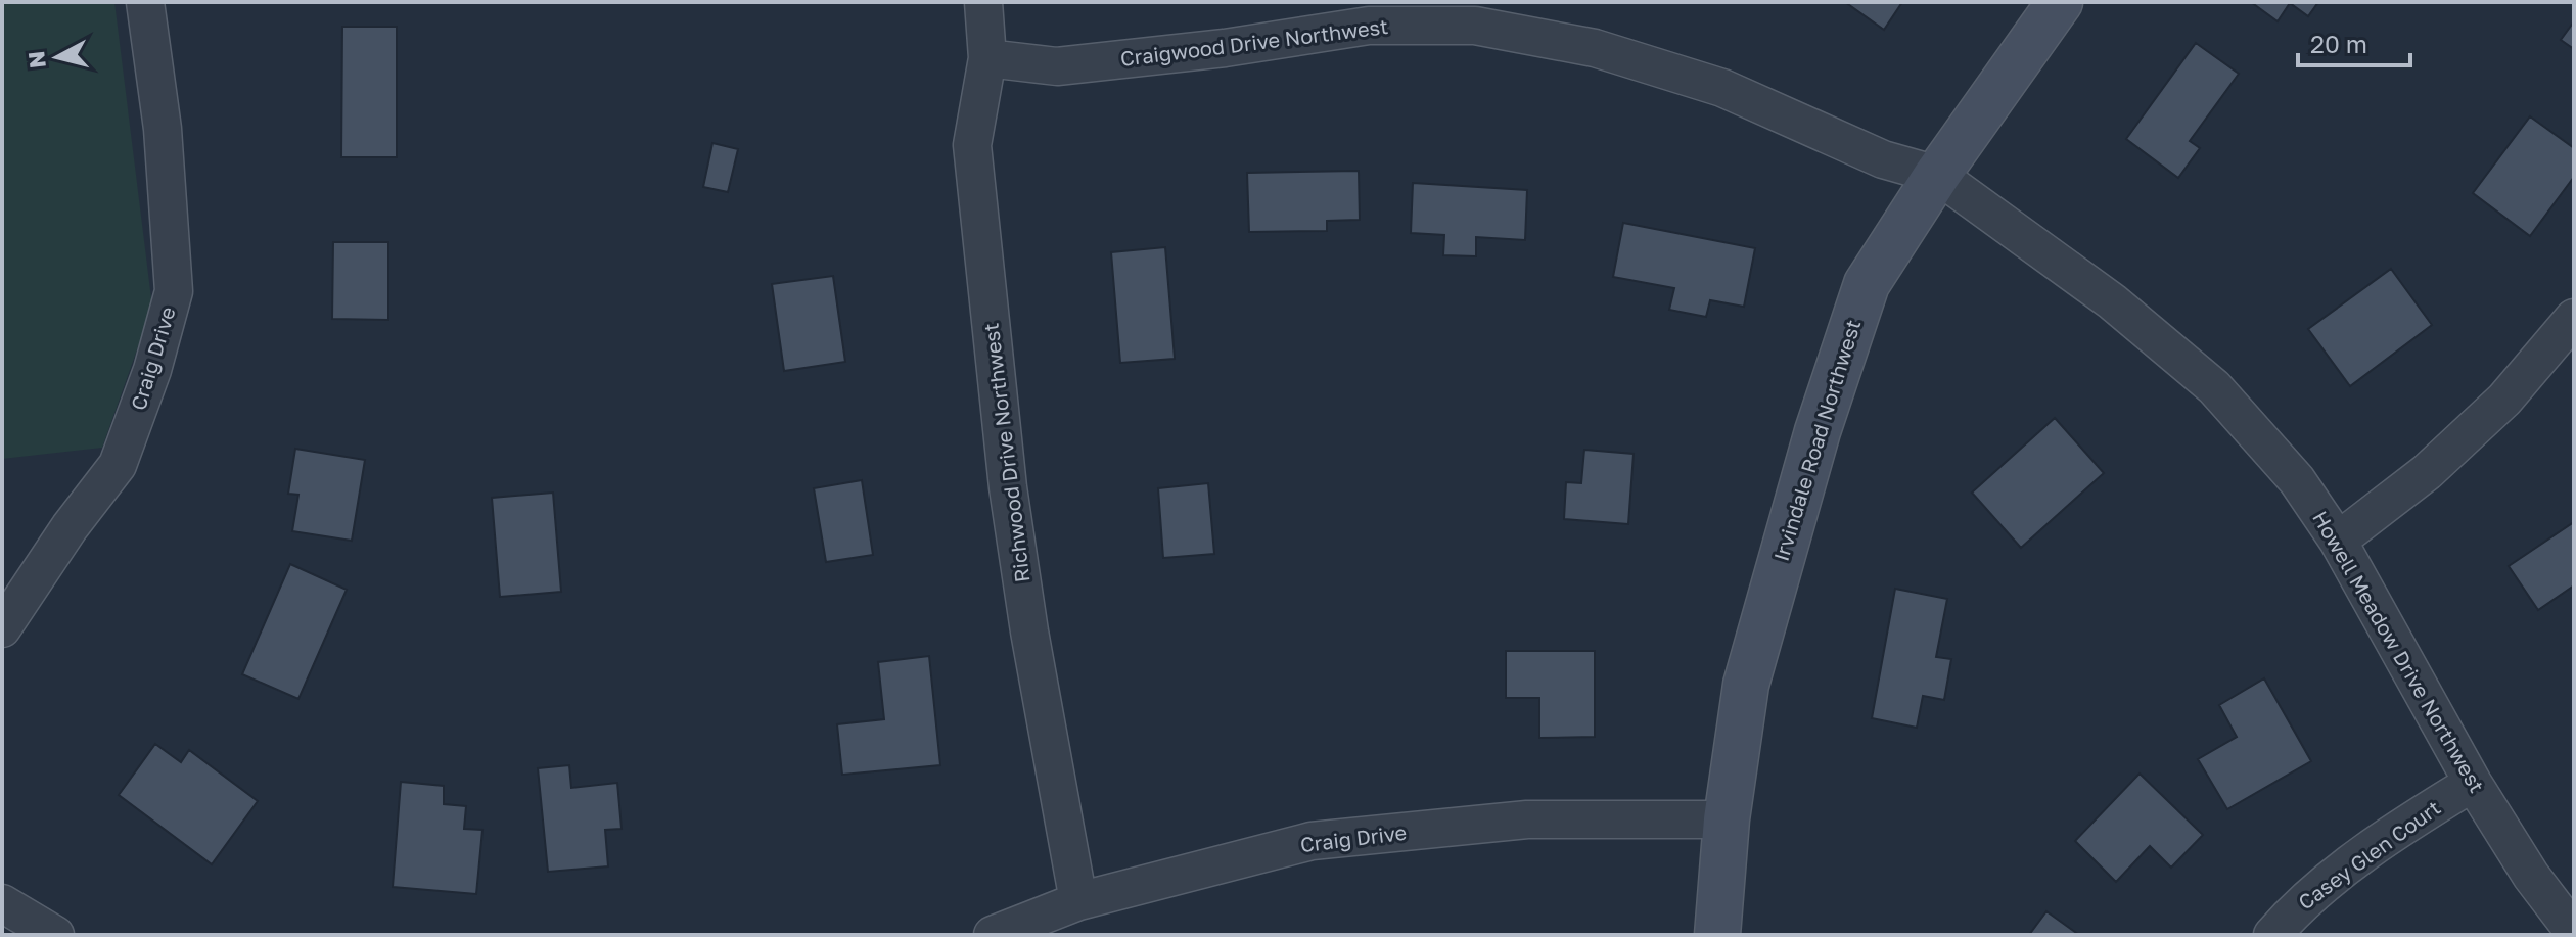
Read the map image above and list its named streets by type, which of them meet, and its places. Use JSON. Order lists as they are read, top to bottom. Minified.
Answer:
{"streets":{"street":["Craigwood Drive Northwest","Craig Drive","Irvindale Road Northwest","Richwood Drive Northwest","Howell Meadow Drive Northwest","Casey Glen Court"]},"crossings":[["Craigwood Drive Northwest","Irvindale Road Northwest"],["Craigwood Drive Northwest","Richwood Drive Northwest"],["Craigwood Drive Northwest","Howell Meadow Drive Northwest"],["Craig Drive","Irvindale Road Northwest"],["Craig Drive","Richwood Drive Northwest"],["Irvindale Road Northwest","Howell Meadow Drive Northwest"],["Howell Meadow Drive Northwest","Casey Glen Court"]],"scale_bar":"20 m","north":"left"}
